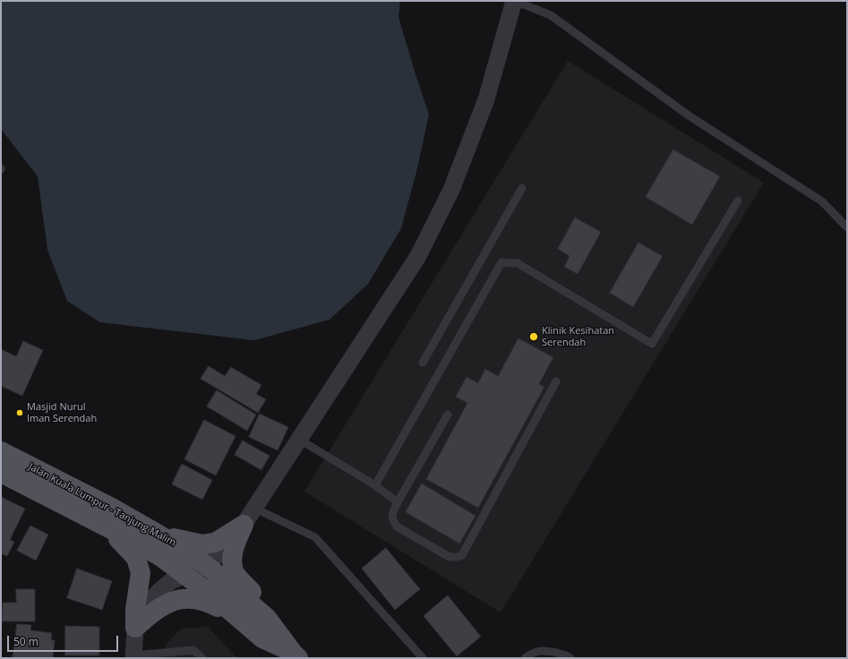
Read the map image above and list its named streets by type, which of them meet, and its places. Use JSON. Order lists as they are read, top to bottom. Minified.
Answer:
{"streets":{"main road":["Jalan Kuala Lumpur - Tanjung Malim"]},"places":["Klinik Kesihatan Serendah","Masjid Nurul Iman Serendah"],"scale_bar":"50 m"}
